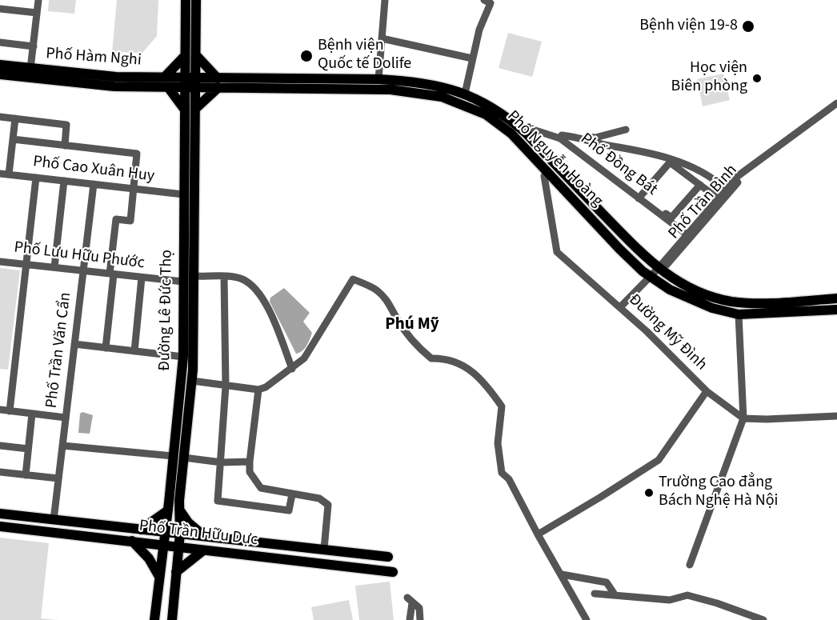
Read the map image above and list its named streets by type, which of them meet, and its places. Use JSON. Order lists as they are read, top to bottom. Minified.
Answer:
{"streets":{"main road":["Phố Hàm Nghi","Phố Nguyễn Hoàng","Đường Lê Đức Thọ","Phố Trần Hữu Dực"],"street":["Phố Đồng Bát","Phố Cao Xuân Huy","Phố Trần Bình","Phố Lưu Hữu Phước","Đường Mỹ Đình","Phố Trần Văn Cẩn"]},"crossings":[["Phố Hàm Nghi","Phố Nguyễn Hoàng"],["Phố Hàm Nghi","Đường Lê Đức Thọ"],["Phố Nguyễn Hoàng","Phố Trần Bình"],["Phố Nguyễn Hoàng","Đường Lê Đức Thọ"],["Phố Nguyễn Hoàng","Đường Mỹ Đình"],["Phố Đồng Bát","Phố Trần Bình"],["Phố Cao Xuân Huy","Đường Lê Đức Thọ"],["Phố Cao Xuân Huy","Phố Trần Văn Cẩn"],["Phố Trần Bình","Đường Mỹ Đình"],["Phố Lưu Hữu Phước","Đường Lê Đức Thọ"],["Phố Lưu Hữu Phước","Phố Trần Văn Cẩn"],["Đường Lê Đức Thọ","Phố Trần Hữu Dực"],["Phố Trần Văn Cẩn","Phố Trần Hữu Dực"]],"districts":["Phú Mỹ"],"places":["Bệnh viện 19-8","Bệnh viện Quốc tế Dolife","Học viện Biên phòng","Trường Cao đẳng Bách Nghệ Hà Nội"]}
